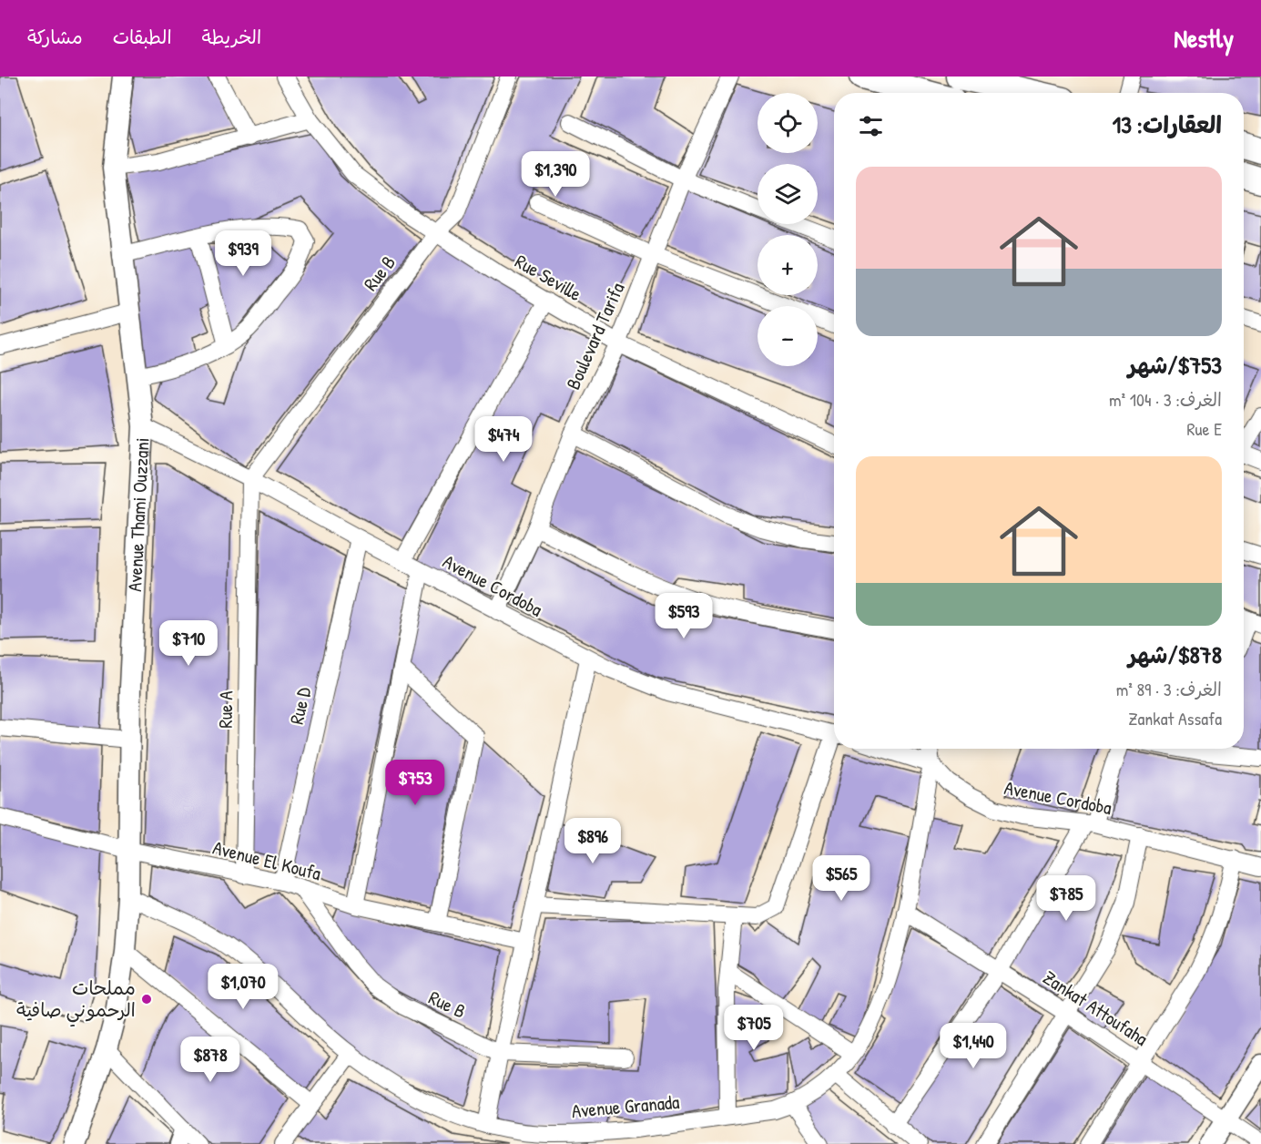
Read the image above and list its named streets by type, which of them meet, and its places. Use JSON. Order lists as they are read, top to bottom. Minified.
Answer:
{"streets":{"street":["Rue B","Rue Seville","Boulevard Tarifa","Avenue Thami Ouzzani","Avenue Cordoba","Rue D","Rue A","Avenue El Koufa","Zankat Attoufaha","Avenue Granada"]},"crossings":[["Rue B","Rue Seville"],["Rue B","Avenue Cordoba"],["Rue B","Rue A"],["Rue B","Avenue El Koufa"],["Rue Seville","Boulevard Tarifa"],["Boulevard Tarifa","Avenue Cordoba"],["Avenue Thami Ouzzani","Avenue Cordoba"],["Avenue Thami Ouzzani","Avenue El Koufa"],["Avenue Thami Ouzzani","Avenue Granada"],["Avenue Cordoba","Rue D"],["Avenue Cordoba","Rue A"],["Avenue Cordoba","Avenue Granada"],["Rue D","Avenue El Koufa"],["Rue A","Avenue El Koufa"],["Zankat Attoufaha","Avenue Granada"]],"places":["مملحات الرحموني صافية"],"page":{"header":"Nestly","nav":["الخريطة","الطبقات","مشاركة"],"map_buttons":["+","−"],"heading":"العقارات: 13","price":["$1,390","$939","$474","$593","$710","$753","$896","$565","$785","$1,070","$705","$1,440","$878"],"list":[{"name":"$753/شهر","note":"الغرف: 3 · 104 m² · Rue E"},{"name":"$878/شهر","note":"الغرف: 3 · 89 m² · Zankat Assafa"}]}}
